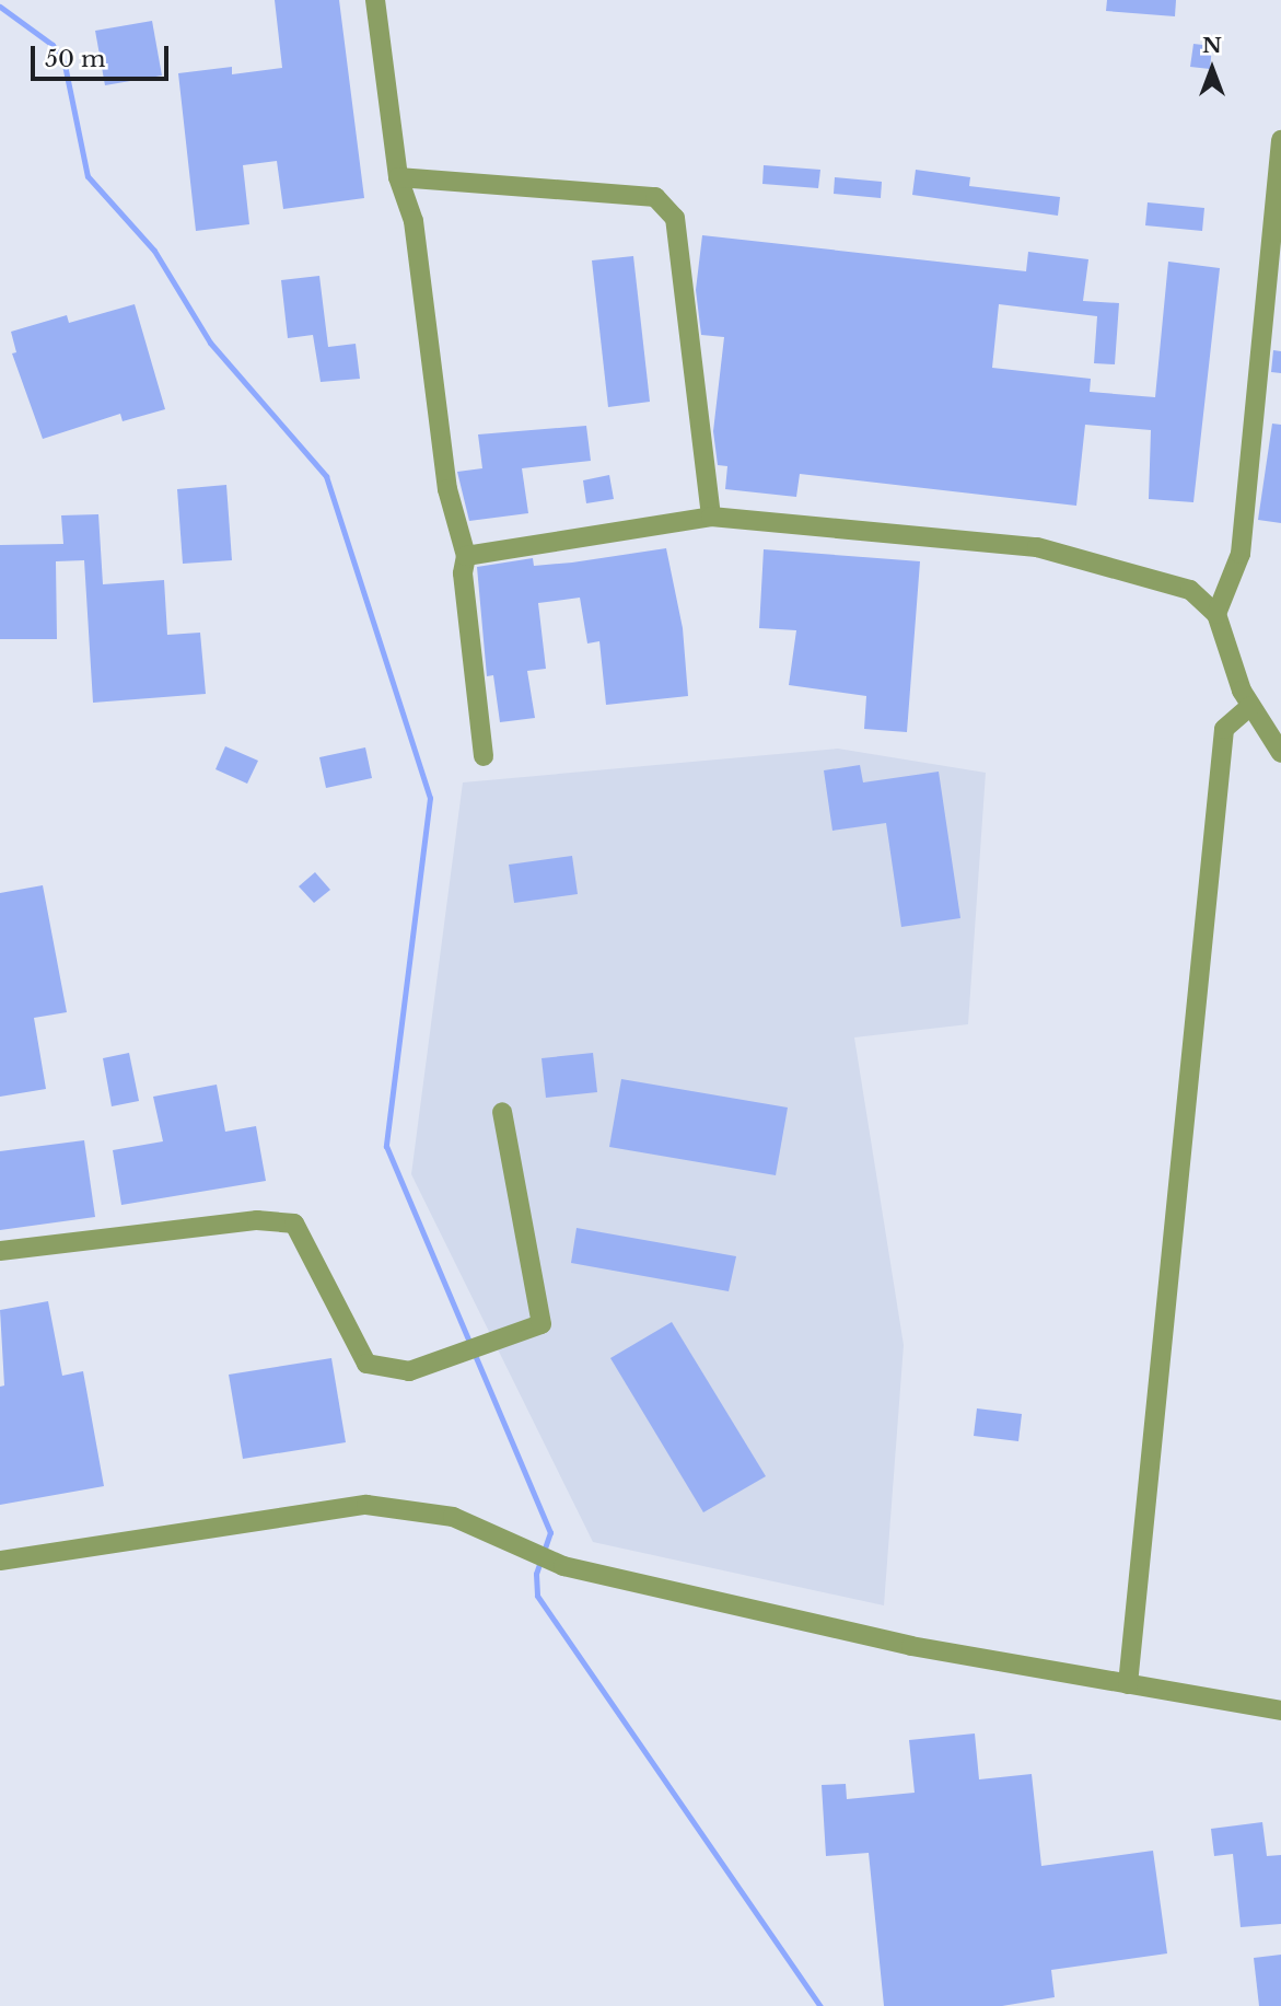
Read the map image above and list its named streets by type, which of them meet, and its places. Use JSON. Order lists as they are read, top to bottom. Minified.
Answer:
{"scale_bar":"50 m","north":"top"}
